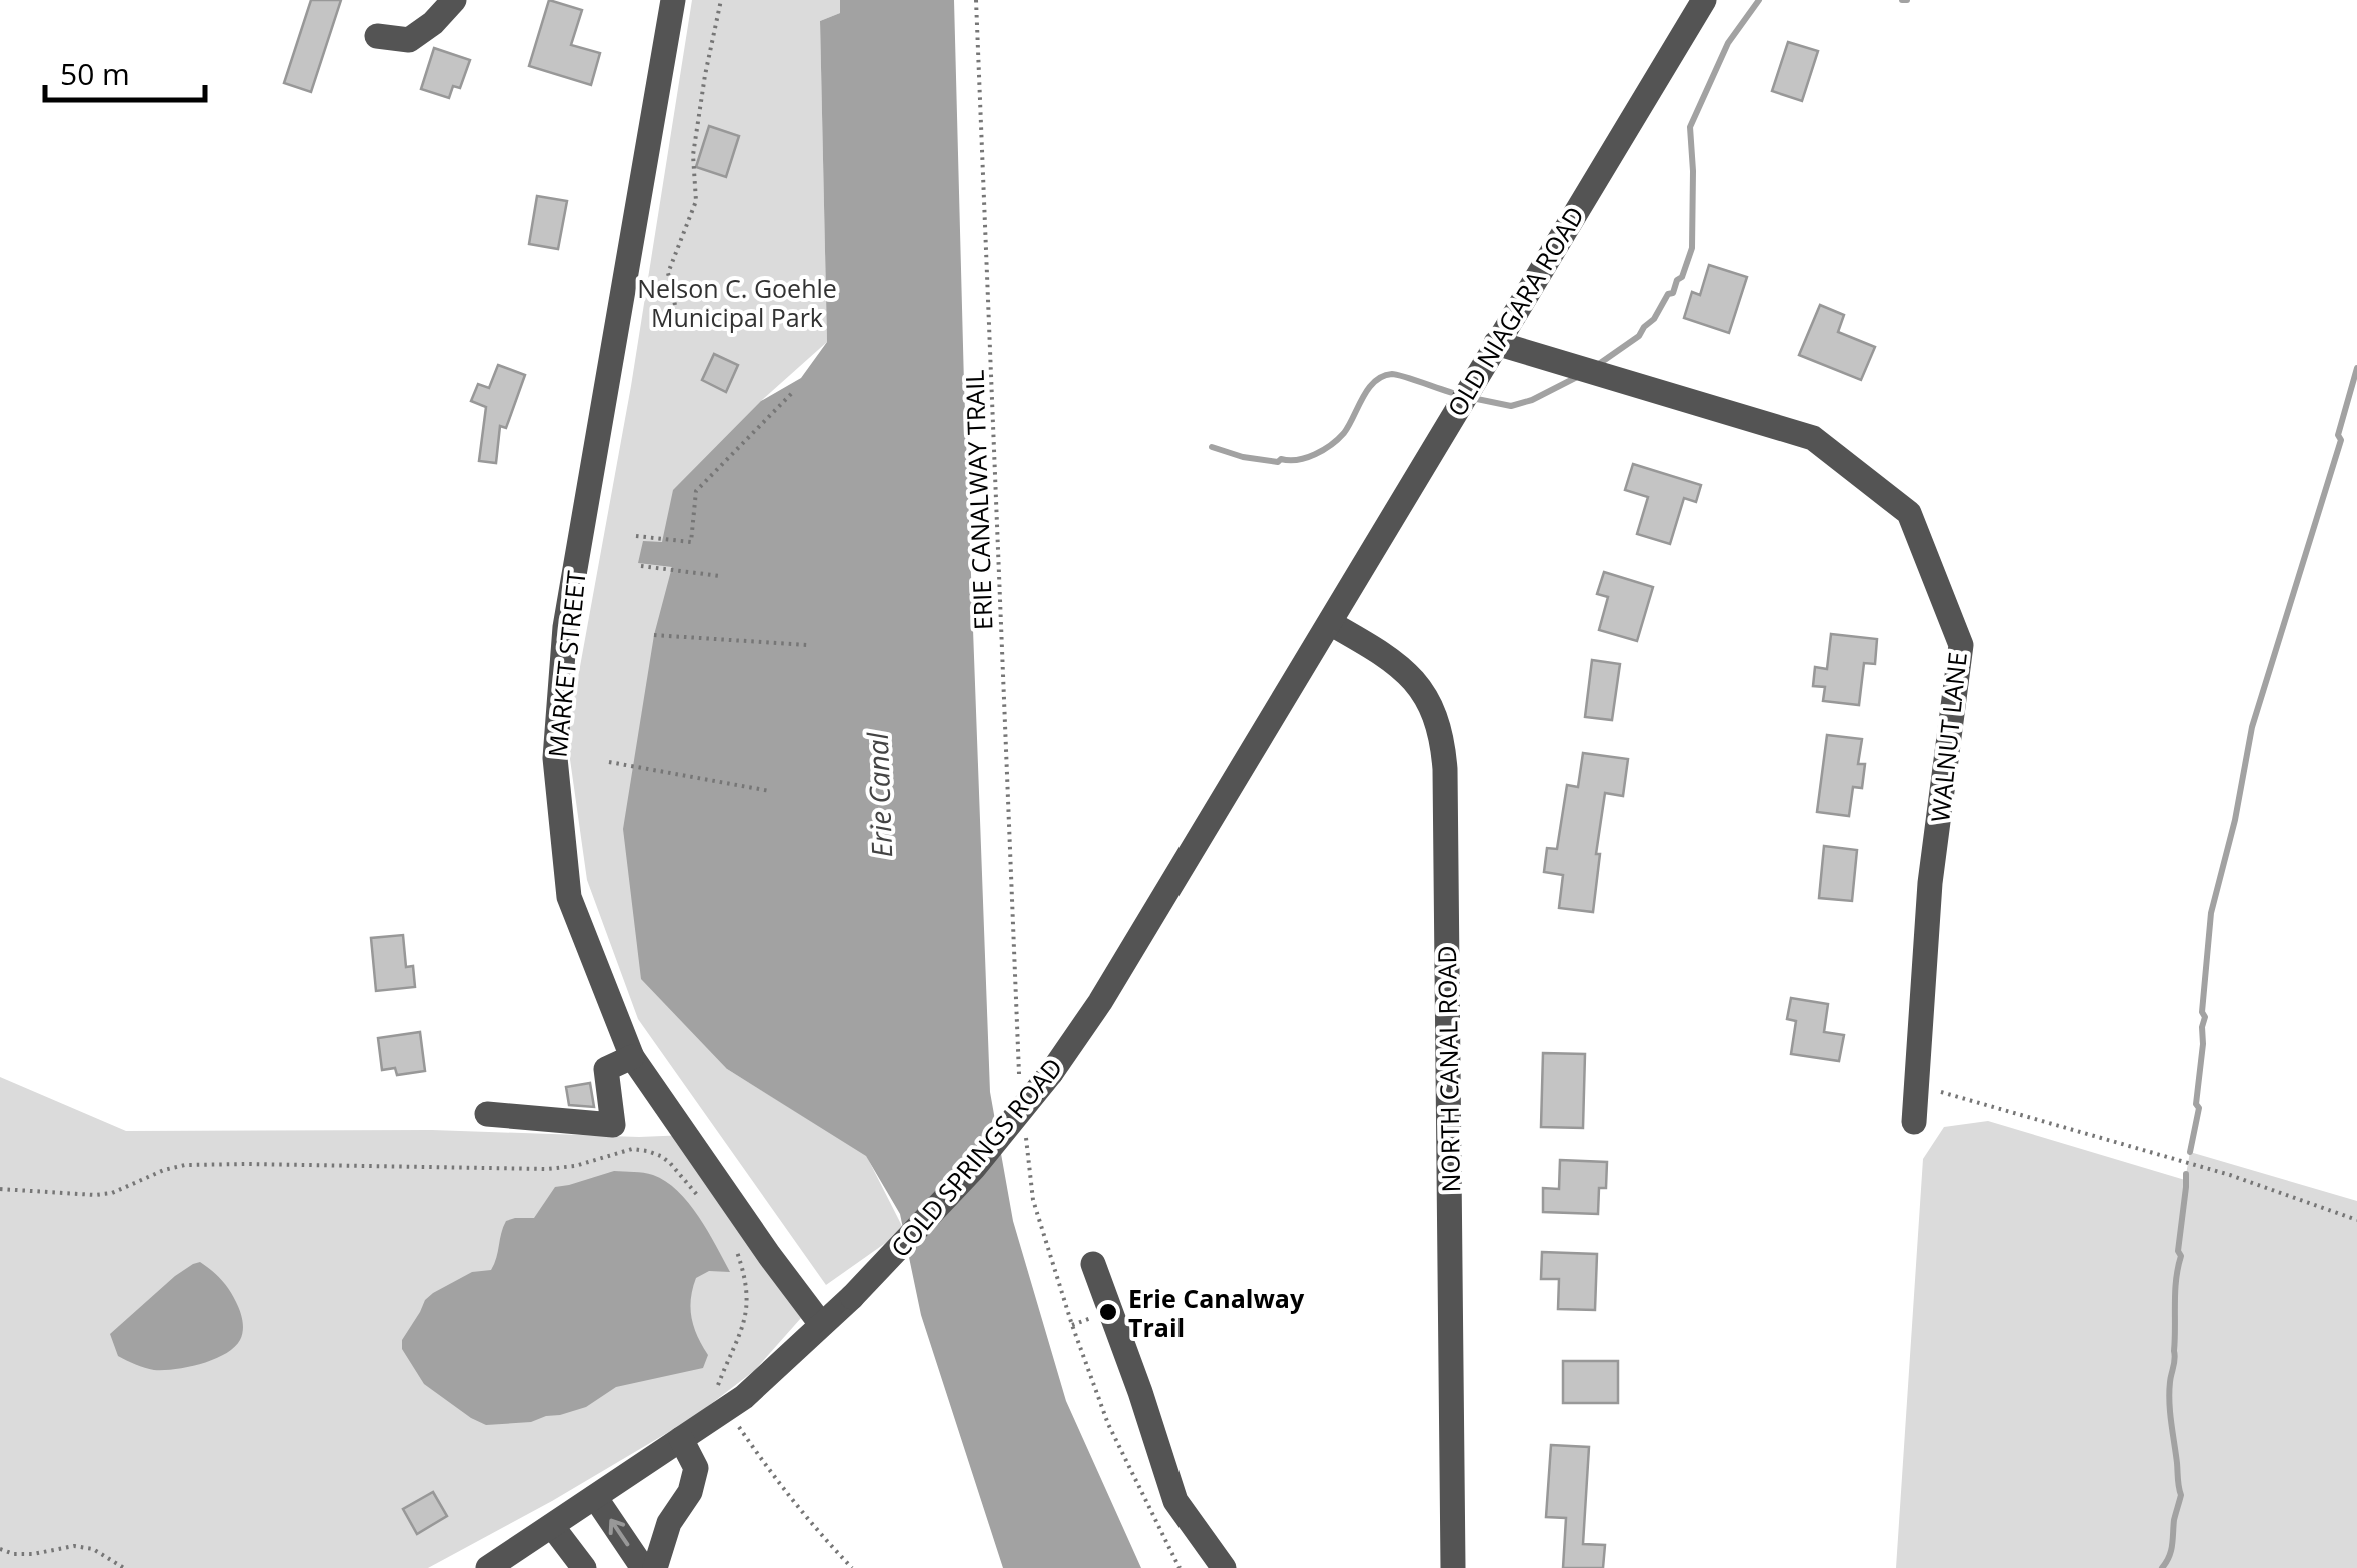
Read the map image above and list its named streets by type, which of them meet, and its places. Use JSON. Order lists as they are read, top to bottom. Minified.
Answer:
{"streets":{"street":["OLD NIAGARA ROAD","MARKET STREET","WALNUT LANE","NORTH CANAL ROAD","COLD SPRINGS ROAD"],"path":["ERIE CANALWAY TRAIL"]},"crossings":[["OLD NIAGARA ROAD","WALNUT LANE"],["OLD NIAGARA ROAD","NORTH CANAL ROAD"],["OLD NIAGARA ROAD","COLD SPRINGS ROAD"],["MARKET STREET","COLD SPRINGS ROAD"],["NORTH CANAL ROAD","COLD SPRINGS ROAD"]],"water":["Erie Canal"],"parks":["Nelson C. Goehle Municipal Park"],"places":["Erie Canalway Trail"],"scale_bar":"50 m"}
